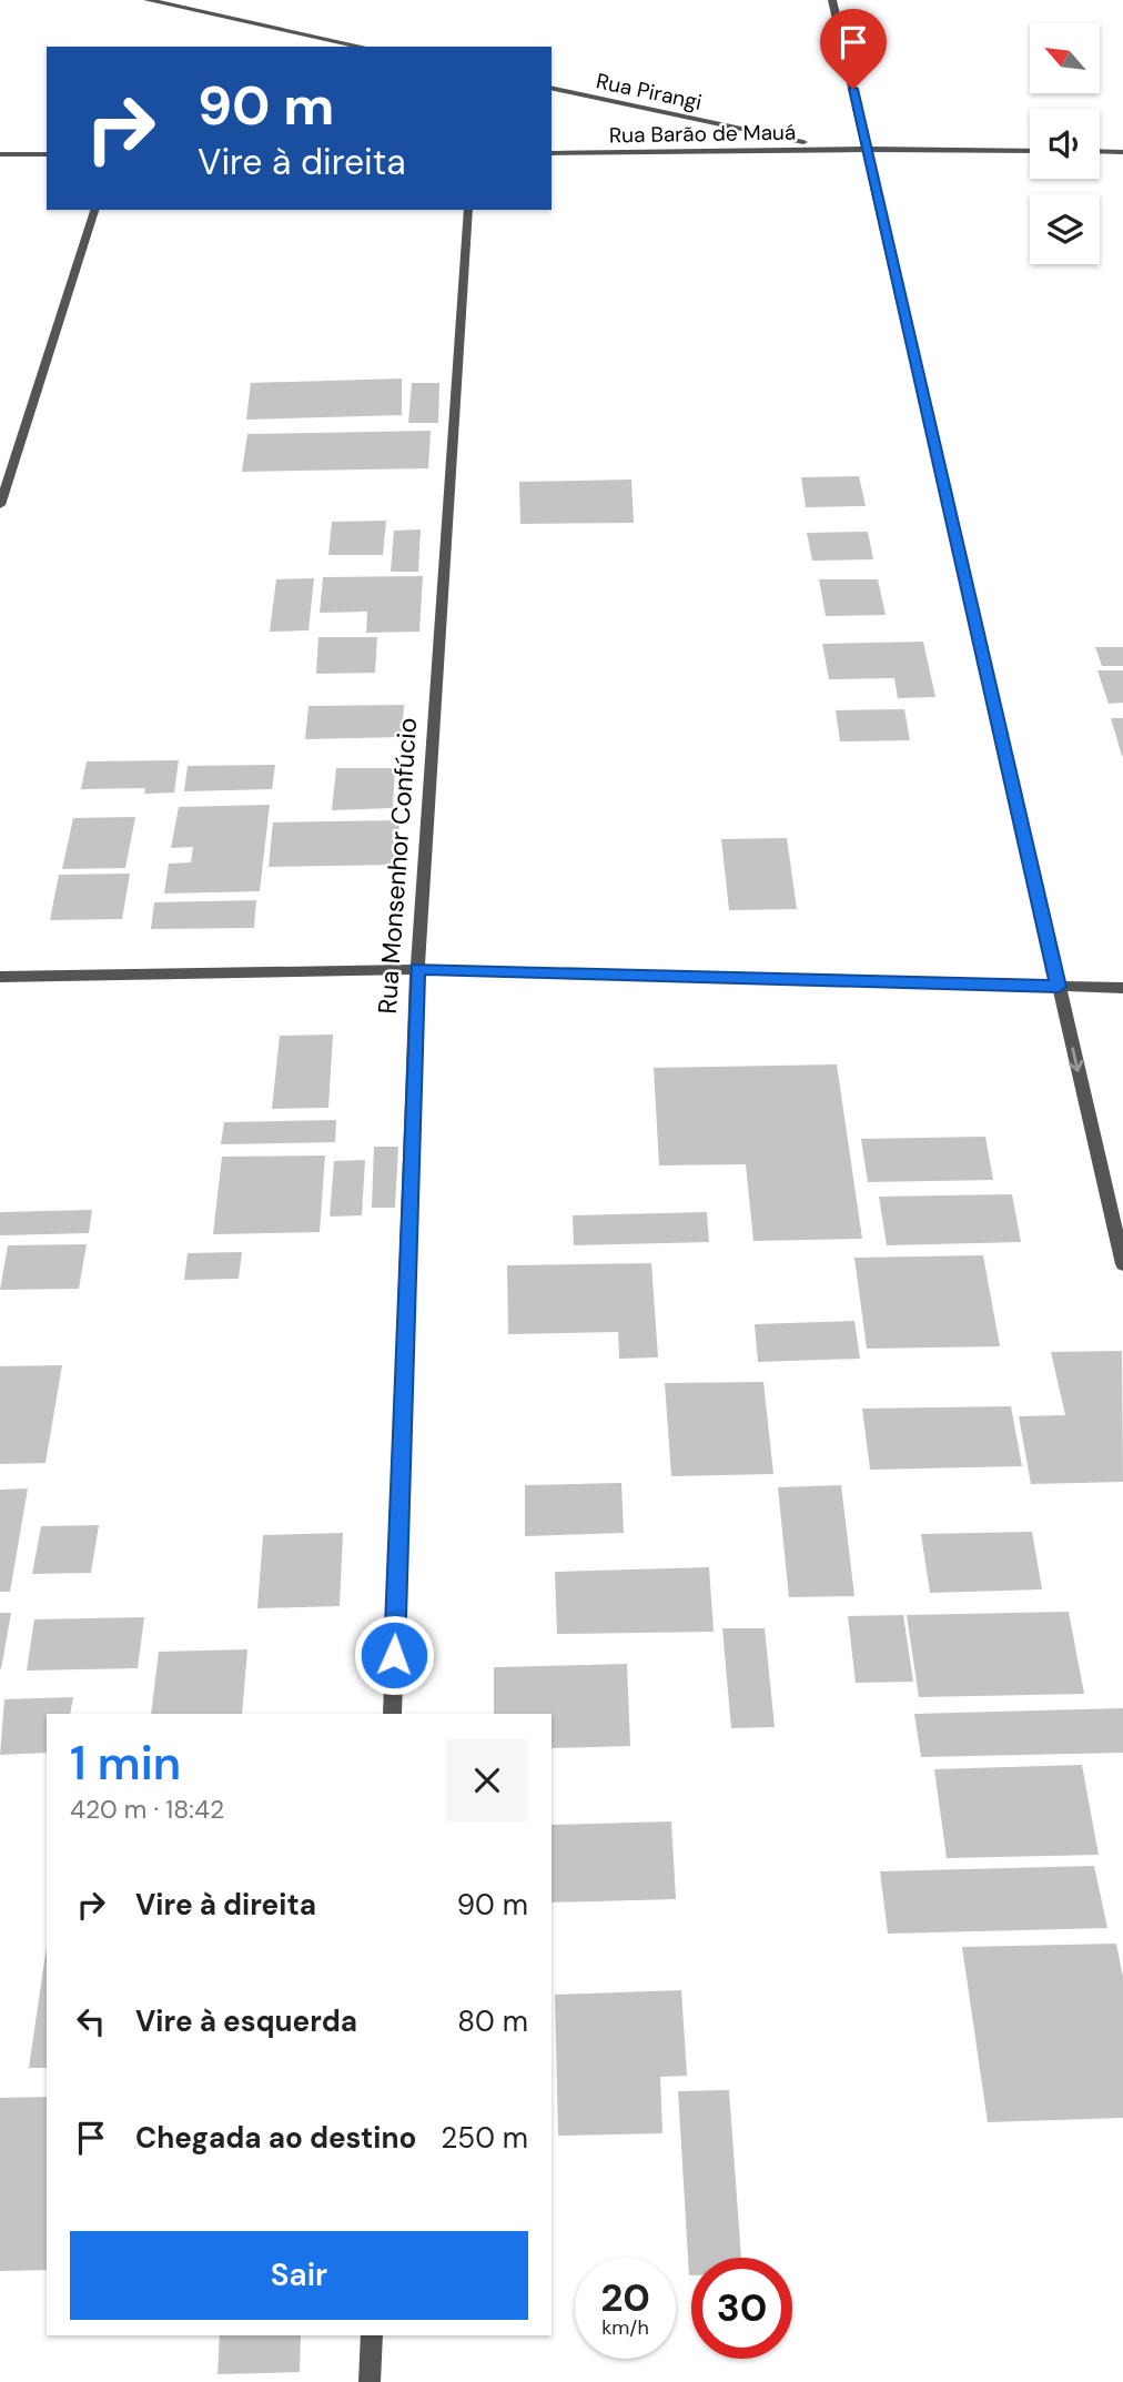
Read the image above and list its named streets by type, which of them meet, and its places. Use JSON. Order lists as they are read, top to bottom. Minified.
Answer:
{"streets":{"street":["Rua Pirangi","Rua Barão de Mauá","Rua Monsenhor Confúcio"]},"crossings":[["Rua Pirangi","Rua Barão de Mauá"]],"north":"top left","page":{"turn":["90 m","Vire à direita"],"heading":["1 min","420 m · 18:42"],"list":[{"name":"Vire à direita","value":"90 m"},{"name":"Vire à esquerda","value":"80 m"},{"name":"Chegada ao destino","value":"250 m"}],"buttons":"Sair","speed":"20 km/h","limit":"30"}}
